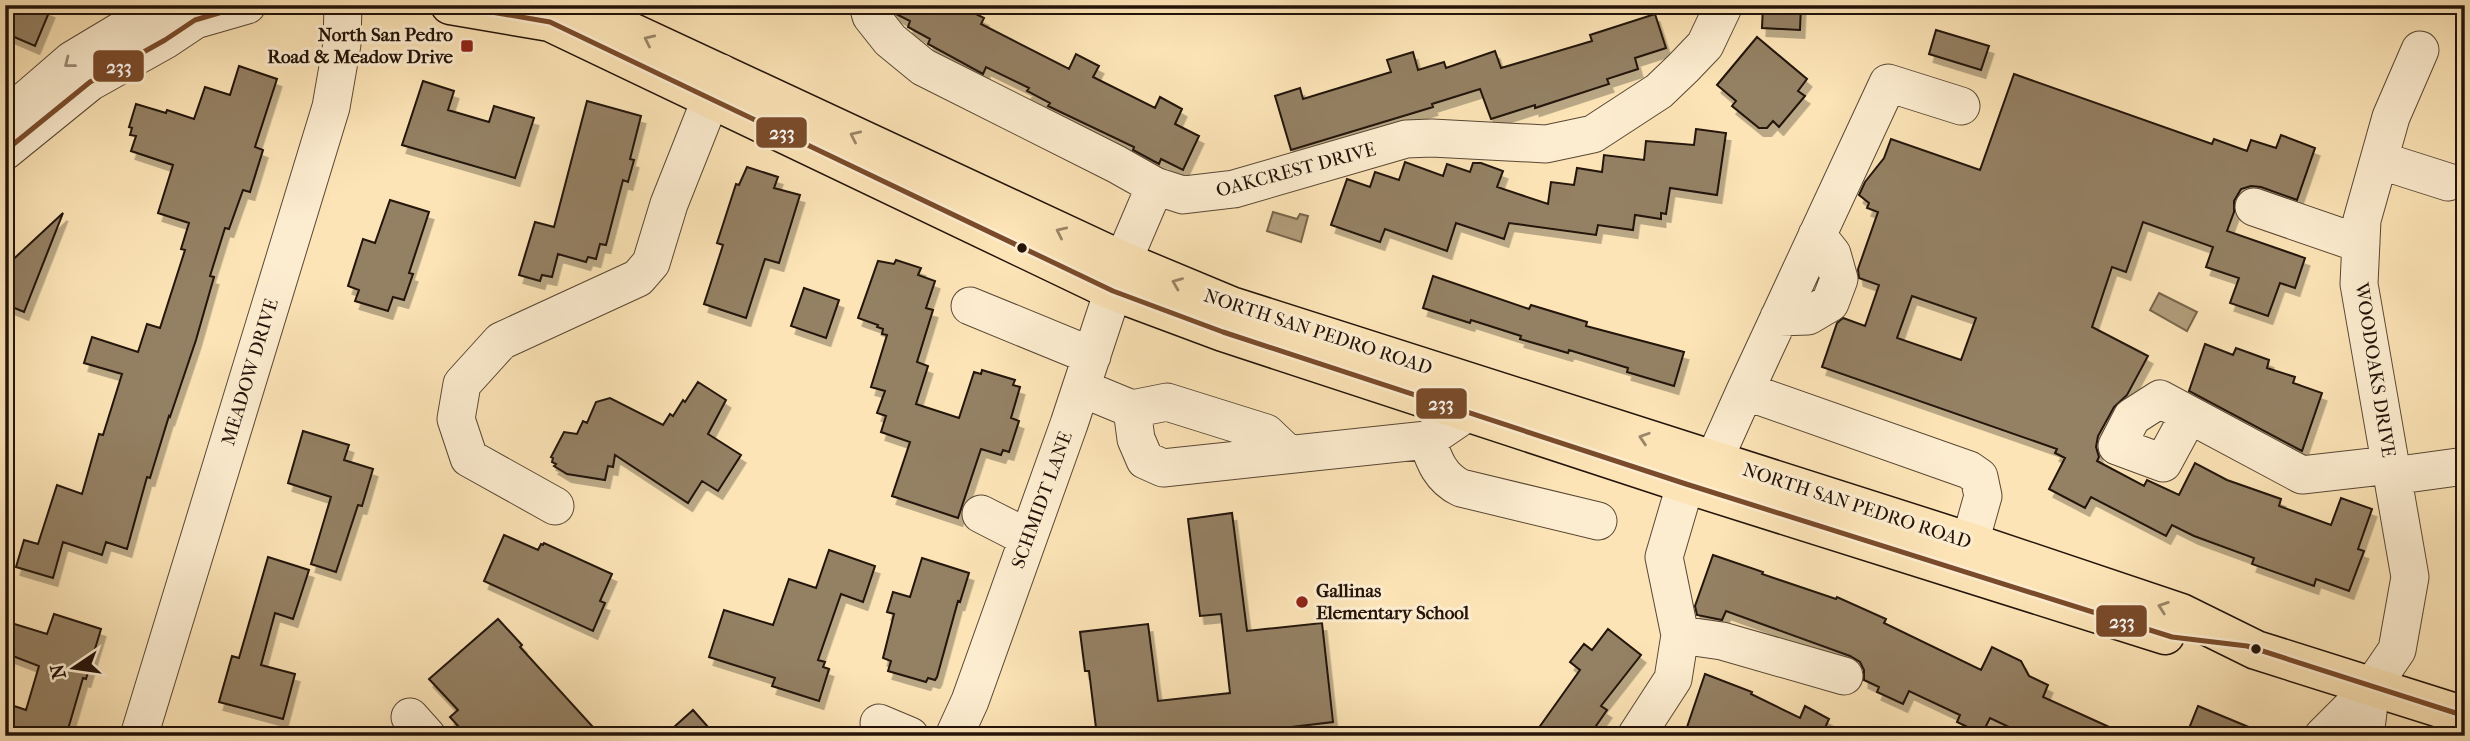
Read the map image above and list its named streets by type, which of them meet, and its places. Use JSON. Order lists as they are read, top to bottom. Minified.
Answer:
{"streets":{"main road":["NORTH SAN PEDRO ROAD"],"street":["OAKCREST DRIVE","WOODOAKS DRIVE","MEADOW DRIVE","SCHMIDT LANE"]},"crossings":[["OAKCREST DRIVE","SCHMIDT LANE"],["NORTH SAN PEDRO ROAD","WOODOAKS DRIVE"],["NORTH SAN PEDRO ROAD","SCHMIDT LANE"]],"places":{"transit":["North San Pedro Road & Meadow Drive"],"other":["Gallinas Elementary School"]},"lines":["transit line 233"],"north":"left"}
